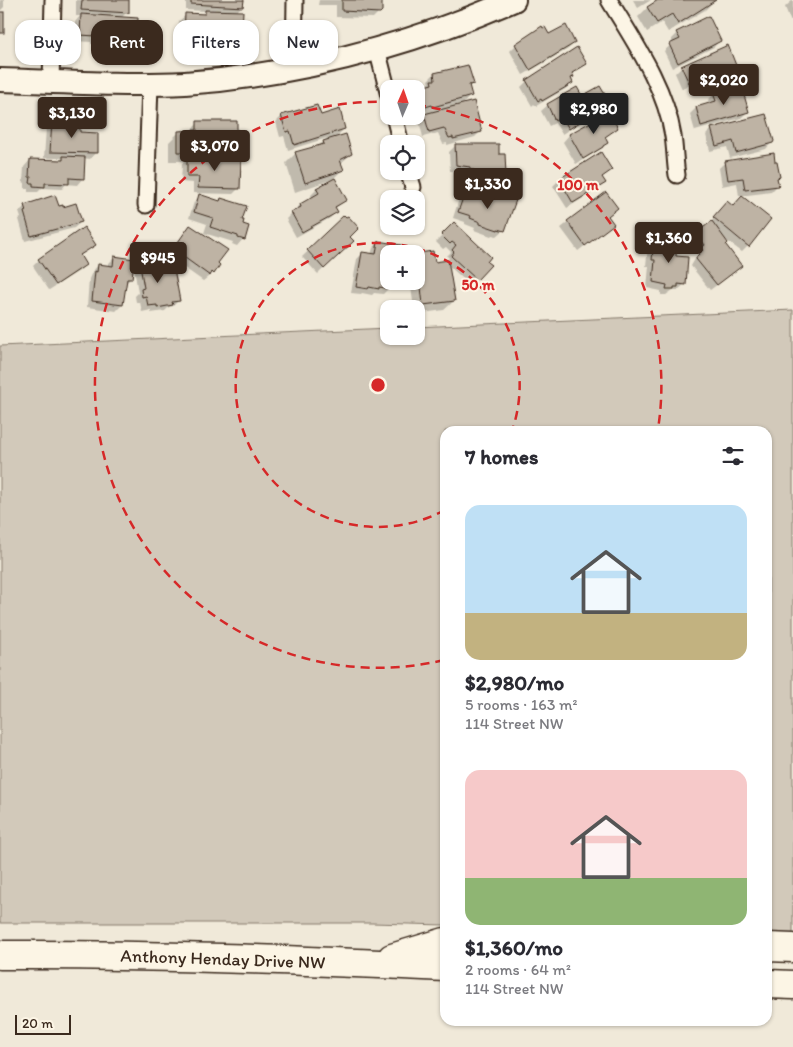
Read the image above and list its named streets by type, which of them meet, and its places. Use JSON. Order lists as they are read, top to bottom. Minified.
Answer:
{"streets":{"highway":["Anthony Henday Drive NW"]},"scale_bar":"20 m","north":"top","page":{"chip":["Buy","Rent","Filters","New"],"price":["$2,020","$2,980","$3,130","$3,070","$1,330","$1,360","$945"],"map_buttons":["+","−"],"heading":"7 homes","list":[{"name":"$2,980/mo","note":"5 rooms · 163 m² · 114 Street NW"},{"name":"$1,360/mo","note":"2 rooms · 64 m² · 114 Street NW"}],"scale":"20 m"},"rings":["100 m","50 m"]}
